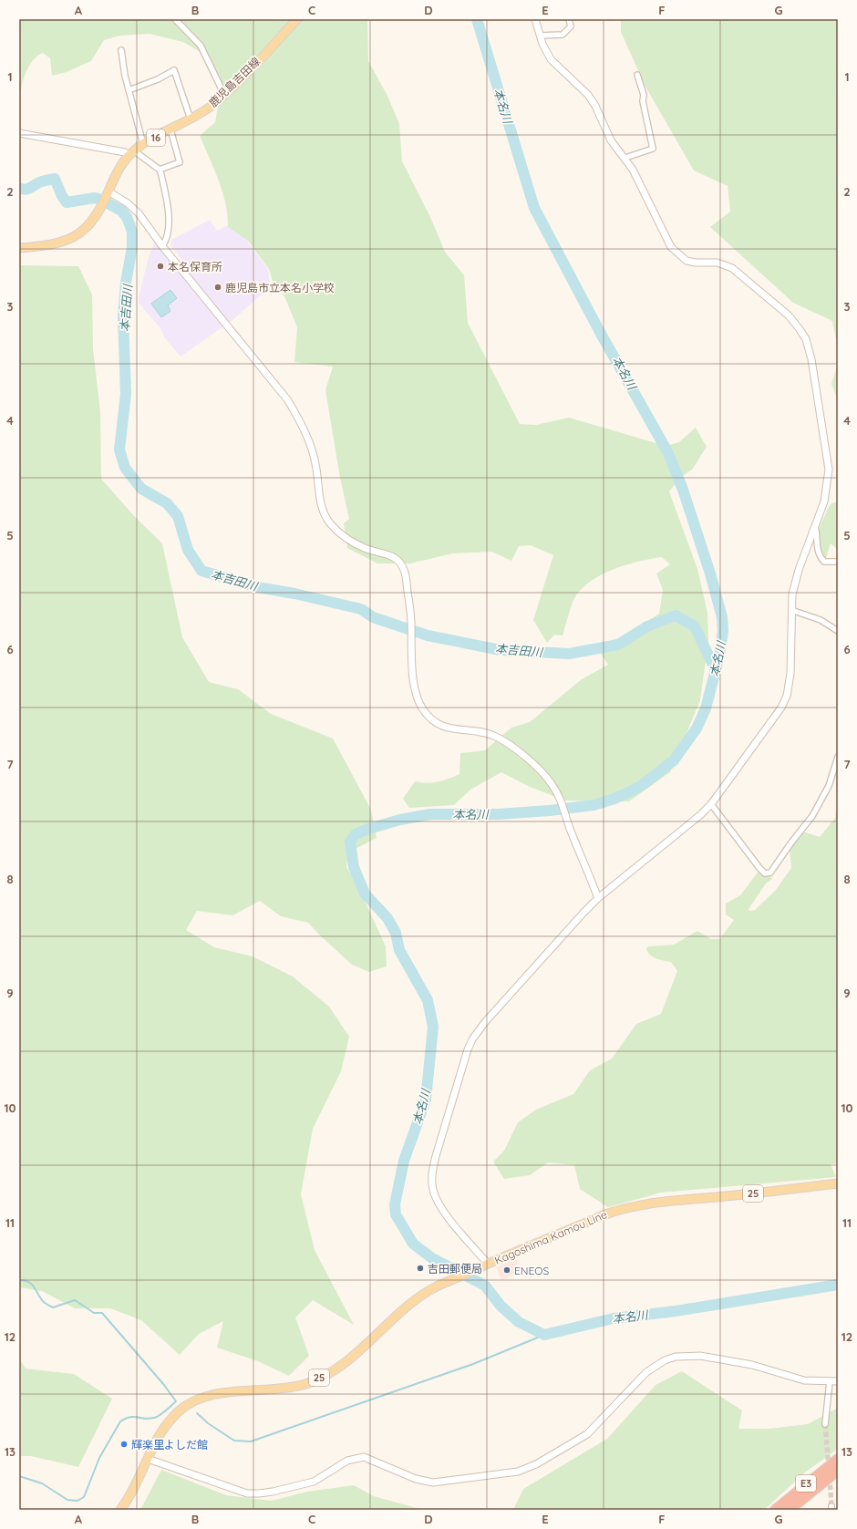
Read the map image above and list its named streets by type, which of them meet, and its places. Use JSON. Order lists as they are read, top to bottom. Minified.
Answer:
{"streets":{"highway":["E3"],"main road":["鹿児島吉田線","16","25","Kagoshima Kamou Line"]},"water":["本名川","本吉田川"],"places":["本名保育所","鹿児島市立本名小学校","吉田郵便局","ENEOS","輝楽里よしだ館"],"grid":{"columns":["A","B","C","D","E","F","G"],"rows":["1","2","3","4","5","6","7","8","9","10","11","12","13"]}}
